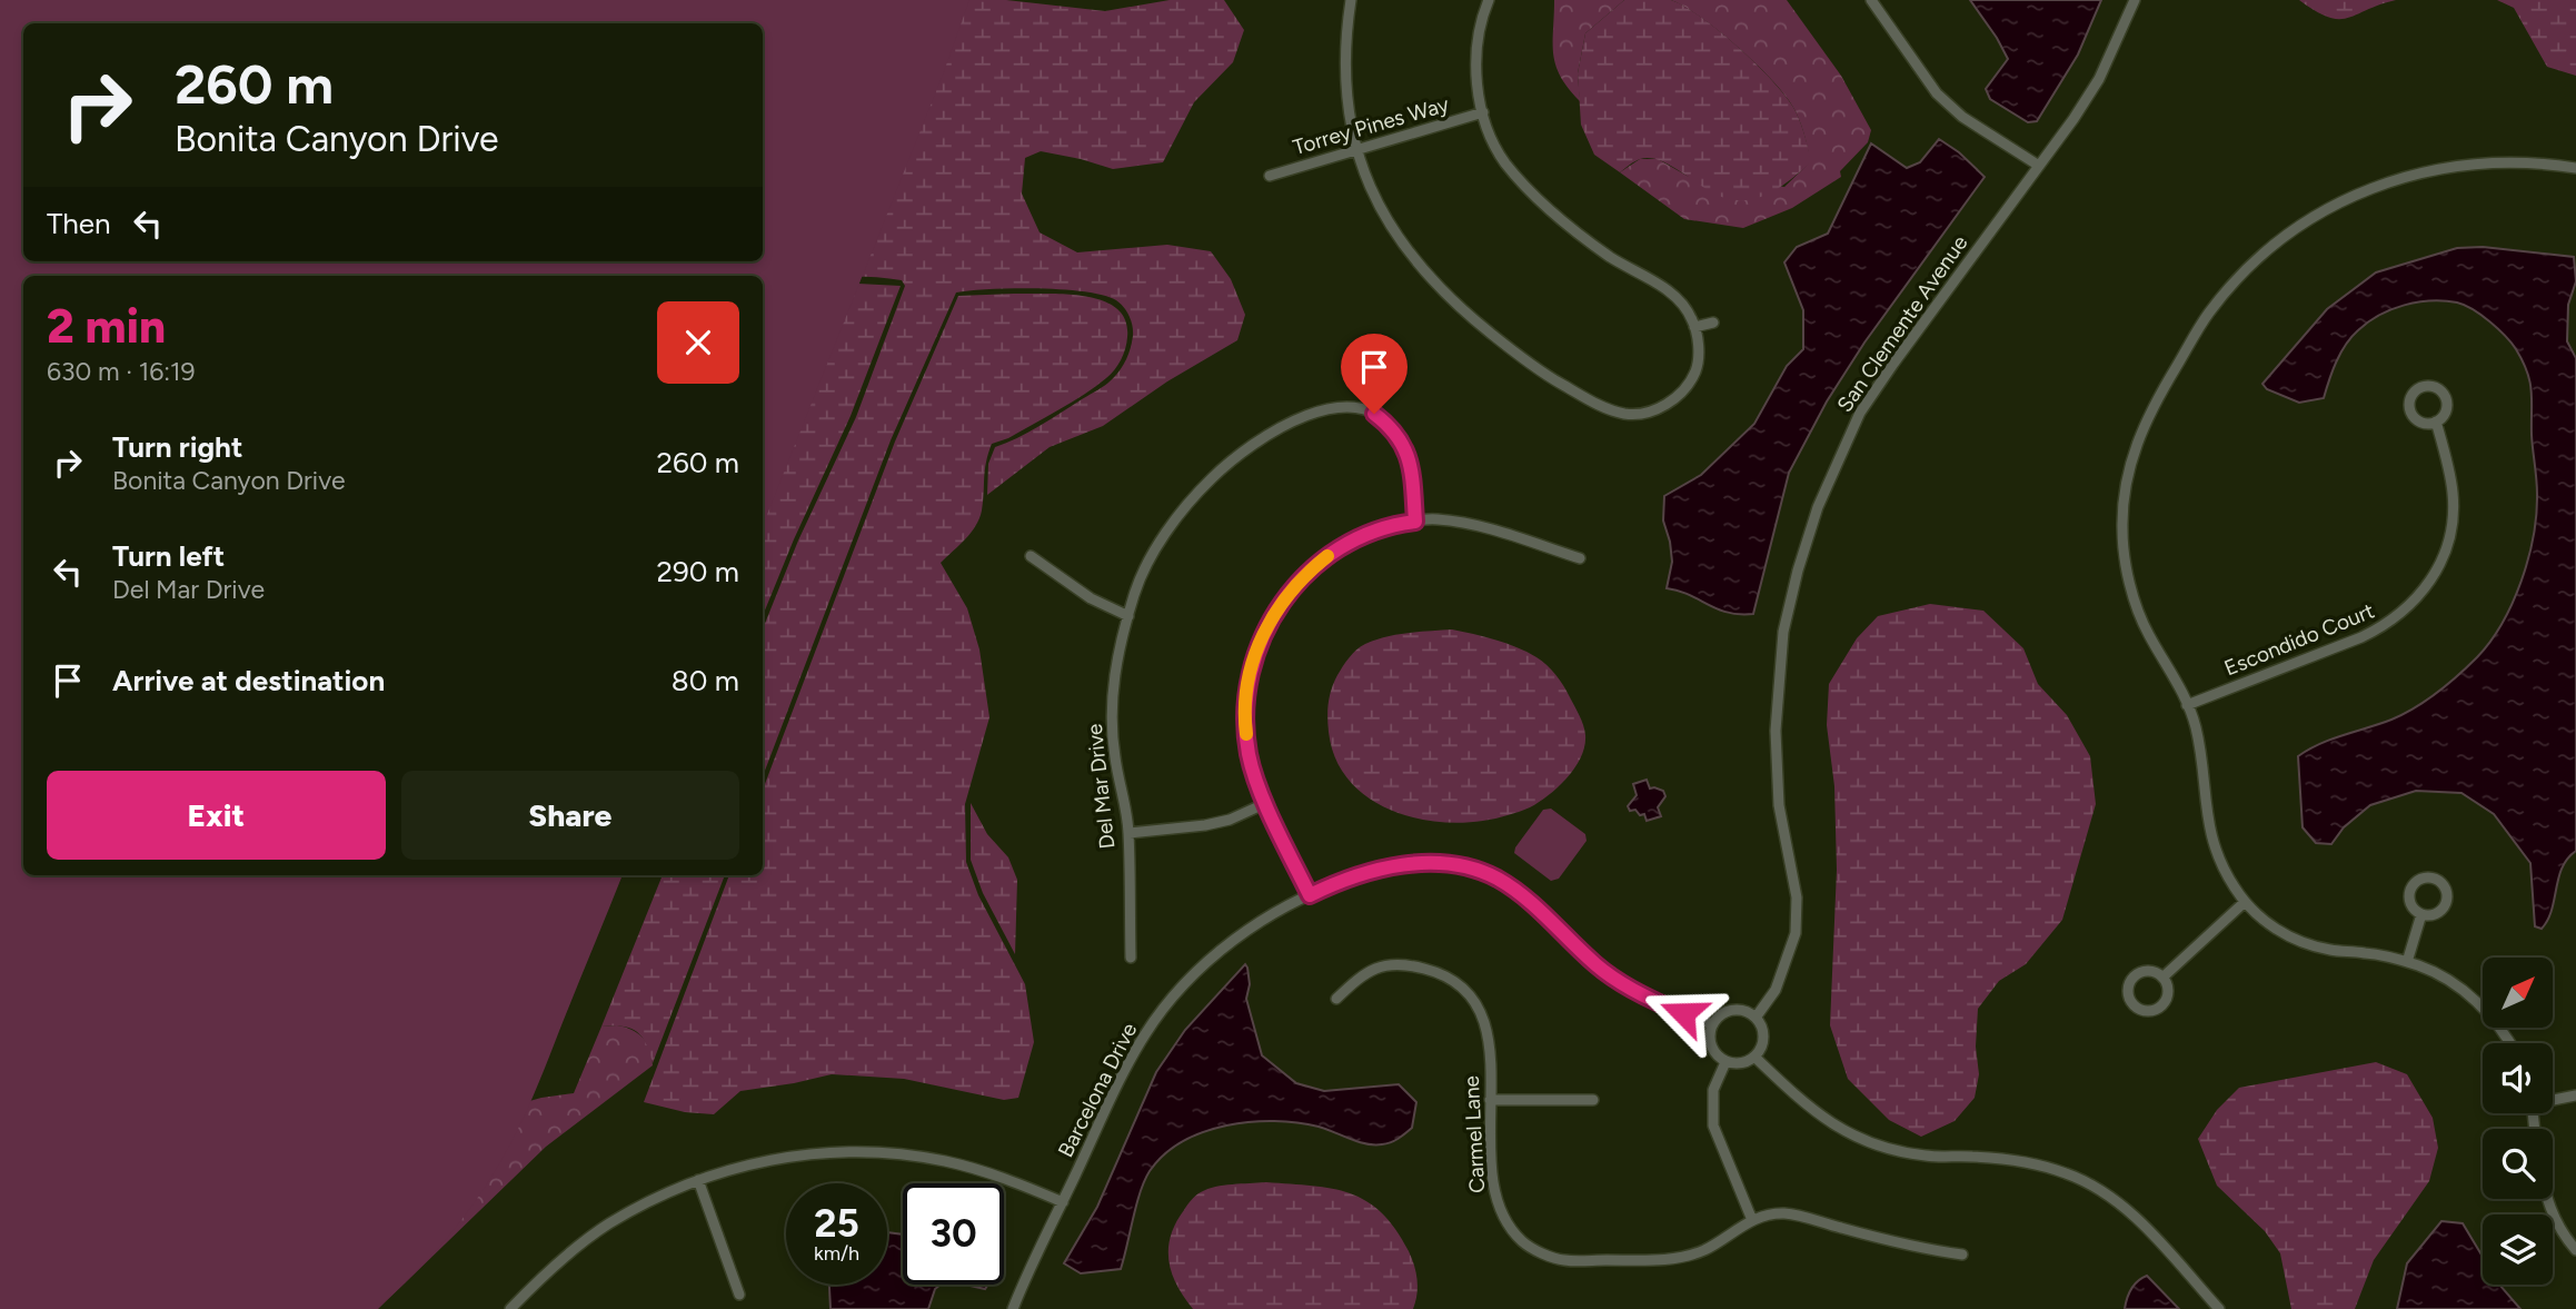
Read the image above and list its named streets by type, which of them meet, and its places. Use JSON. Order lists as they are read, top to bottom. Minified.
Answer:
{"streets":{"street":["Torrey Pines Way","San Clemente Avenue","Escondido Court","Del Mar Drive","Barcelona Drive","Carmel Lane"]},"crossings":[["San Clemente Avenue","Barcelona Drive"]],"north":"top right","page":{"turn":["260 m","Bonita Canyon Drive"],"then":"Then","heading":["2 min","630 m · 16:19"],"list":[{"name":"Turn right","note":"Bonita Canyon Drive","value":"260 m"},{"name":"Turn left","note":"Del Mar Drive","value":"290 m"},{"name":"Arrive at destination","value":"80 m"}],"buttons":["Exit","Share"],"speed":"25 km/h","limit":"30"}}
